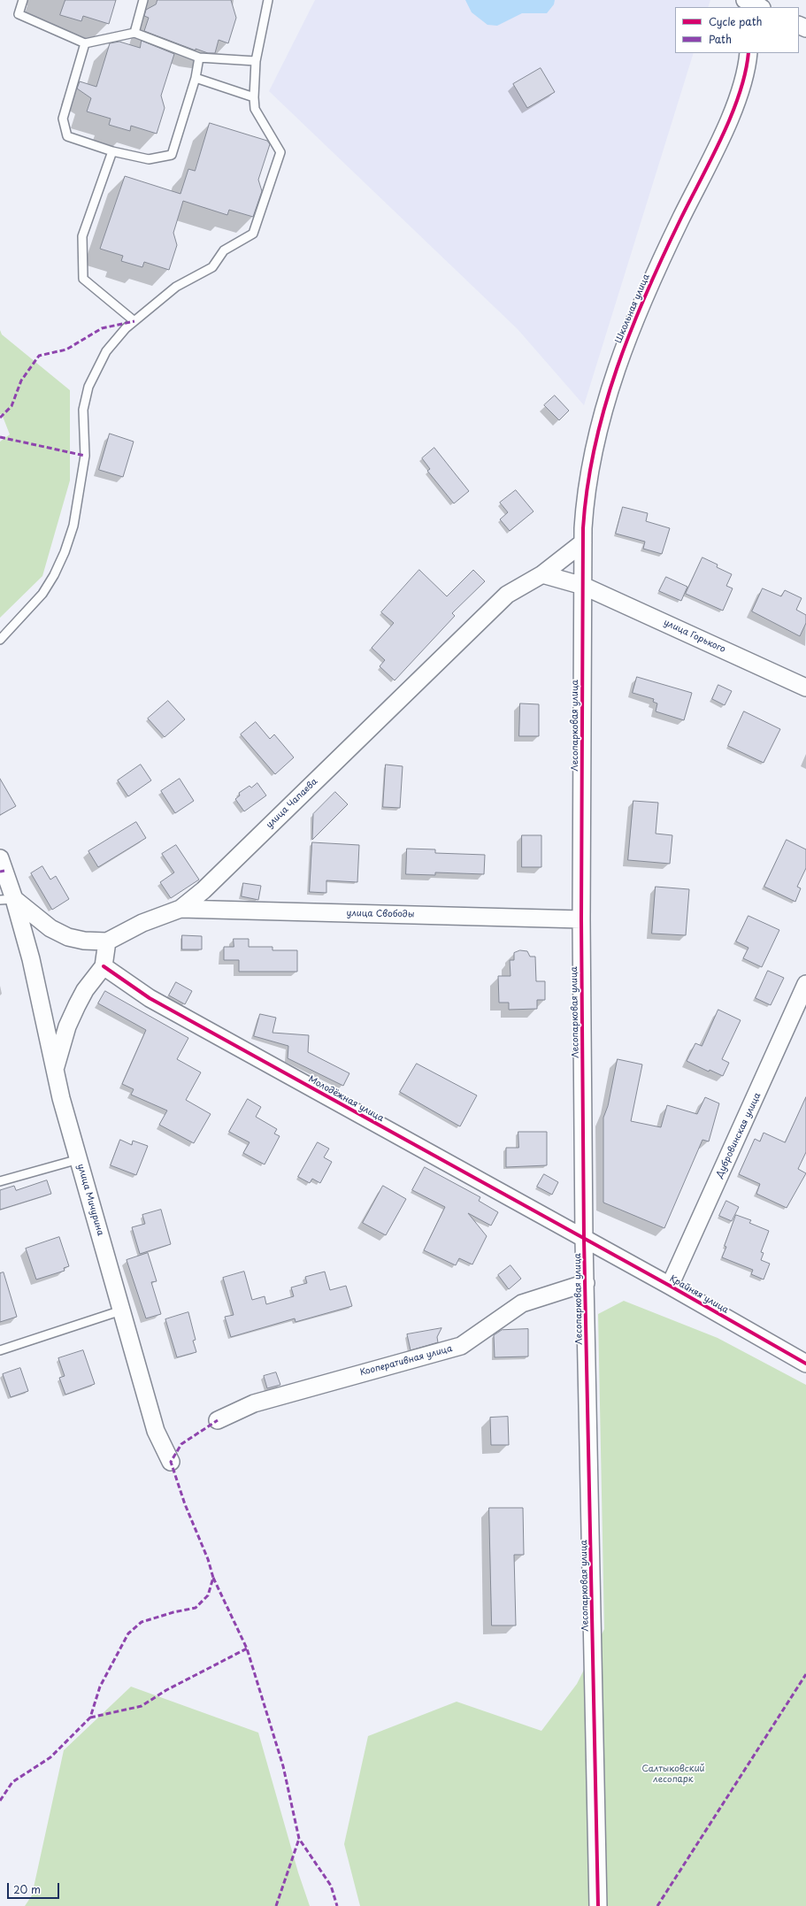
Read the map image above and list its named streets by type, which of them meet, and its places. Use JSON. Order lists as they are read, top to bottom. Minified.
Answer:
{"streets":{"street":["Школьная улица","улица Горького","Лесопарковая улица","улица Чапаева","улица Свободы","Молодёжная улица","Дубровинская улица","улица Мичурина","Крайняя улица","Кооперативная улица"]},"crossings":[["Школьная улица","улица Горького"],["Школьная улица","Лесопарковая улица"],["Школьная улица","улица Чапаева"],["улица Горького","Лесопарковая улица"],["Лесопарковая улица","улица Свободы"],["Лесопарковая улица","Молодёжная улица"],["Лесопарковая улица","Крайняя улица"],["Лесопарковая улица","Кооперативная улица"],["улица Чапаева","улица Свободы"],["улица Чапаева","улица Мичурина"],["Молодёжная улица","улица Мичурина"],["Молодёжная улица","Крайняя улица"],["Дубровинская улица","Крайняя улица"]],"parks":["Салтыковский лесопарк"],"legend":["Cycle path","Path"],"scale_bar":"20 m"}
